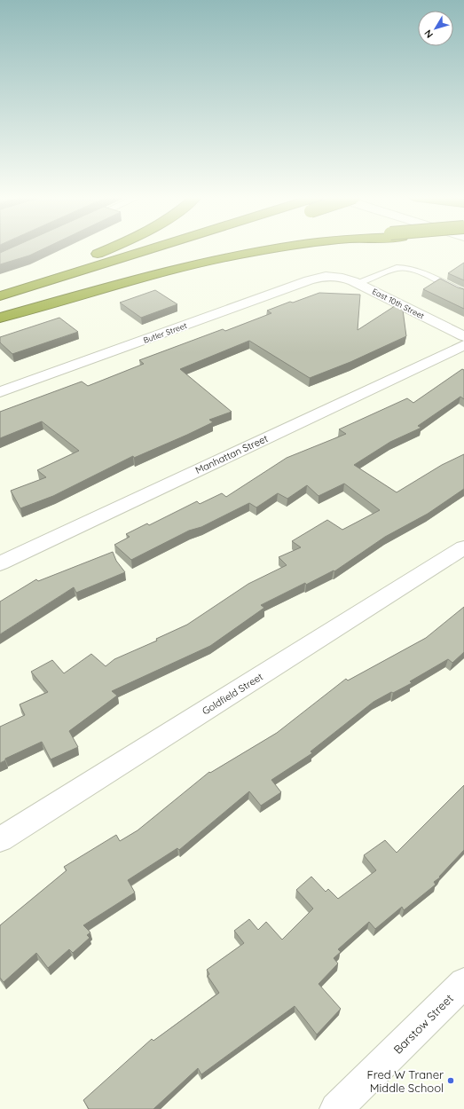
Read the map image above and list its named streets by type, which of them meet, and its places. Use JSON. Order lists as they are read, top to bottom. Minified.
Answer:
{"streets":{"street":["East 10th Street","Butler Street","Manhattan Street","Goldfield Street","Barstow Street"]},"crossings":[["East 10th Street","Butler Street"]],"places":["Fred W Traner Middle School"],"north":"bottom left"}
